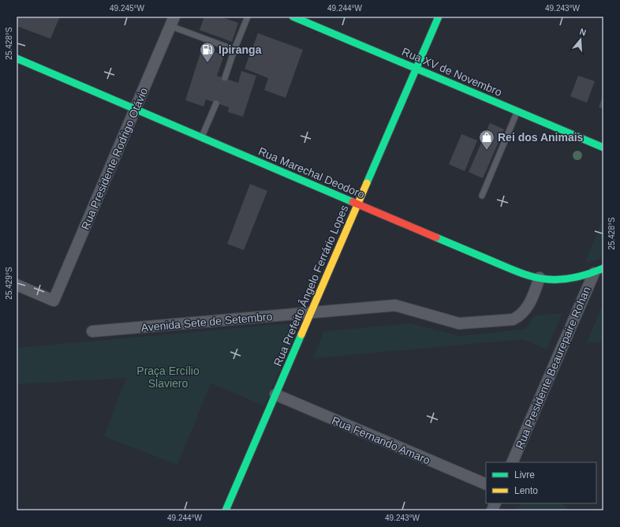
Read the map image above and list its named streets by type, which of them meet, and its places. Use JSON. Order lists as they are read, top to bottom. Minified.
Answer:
{"streets":{"main road":["Rua XV de Novembro","Rua Marechal Deodoro","Rua Prefeito Ângelo Ferrário Lopes"],"street":["Rua Presidente Rodrigo Otávio","Avenida Sete de Setembro","Rua Presidente Beaurepaire Rohan","Rua Fernando Amaro"]},"crossings":[["Rua XV de Novembro","Rua Prefeito Ângelo Ferrário Lopes"],["Rua Presidente Rodrigo Otávio","Rua Marechal Deodoro"],["Rua Marechal Deodoro","Rua Prefeito Ângelo Ferrário Lopes"],["Rua Marechal Deodoro","Avenida Sete de Setembro"],["Rua Marechal Deodoro","Rua Presidente Beaurepaire Rohan"],["Rua Prefeito Ângelo Ferrário Lopes","Avenida Sete de Setembro"],["Rua Prefeito Ângelo Ferrário Lopes","Rua Fernando Amaro"]],"parks":["Praça Ercílio Slaviero"],"places":{"fuel station":["Ipiranga"],"shop":["Rei dos Animais"]},"legend":["Livre","Lento"],"north":"top","coordinates":["49.245°W","49.244°W","49.243°W","25.428°S","25.429°S"]}
